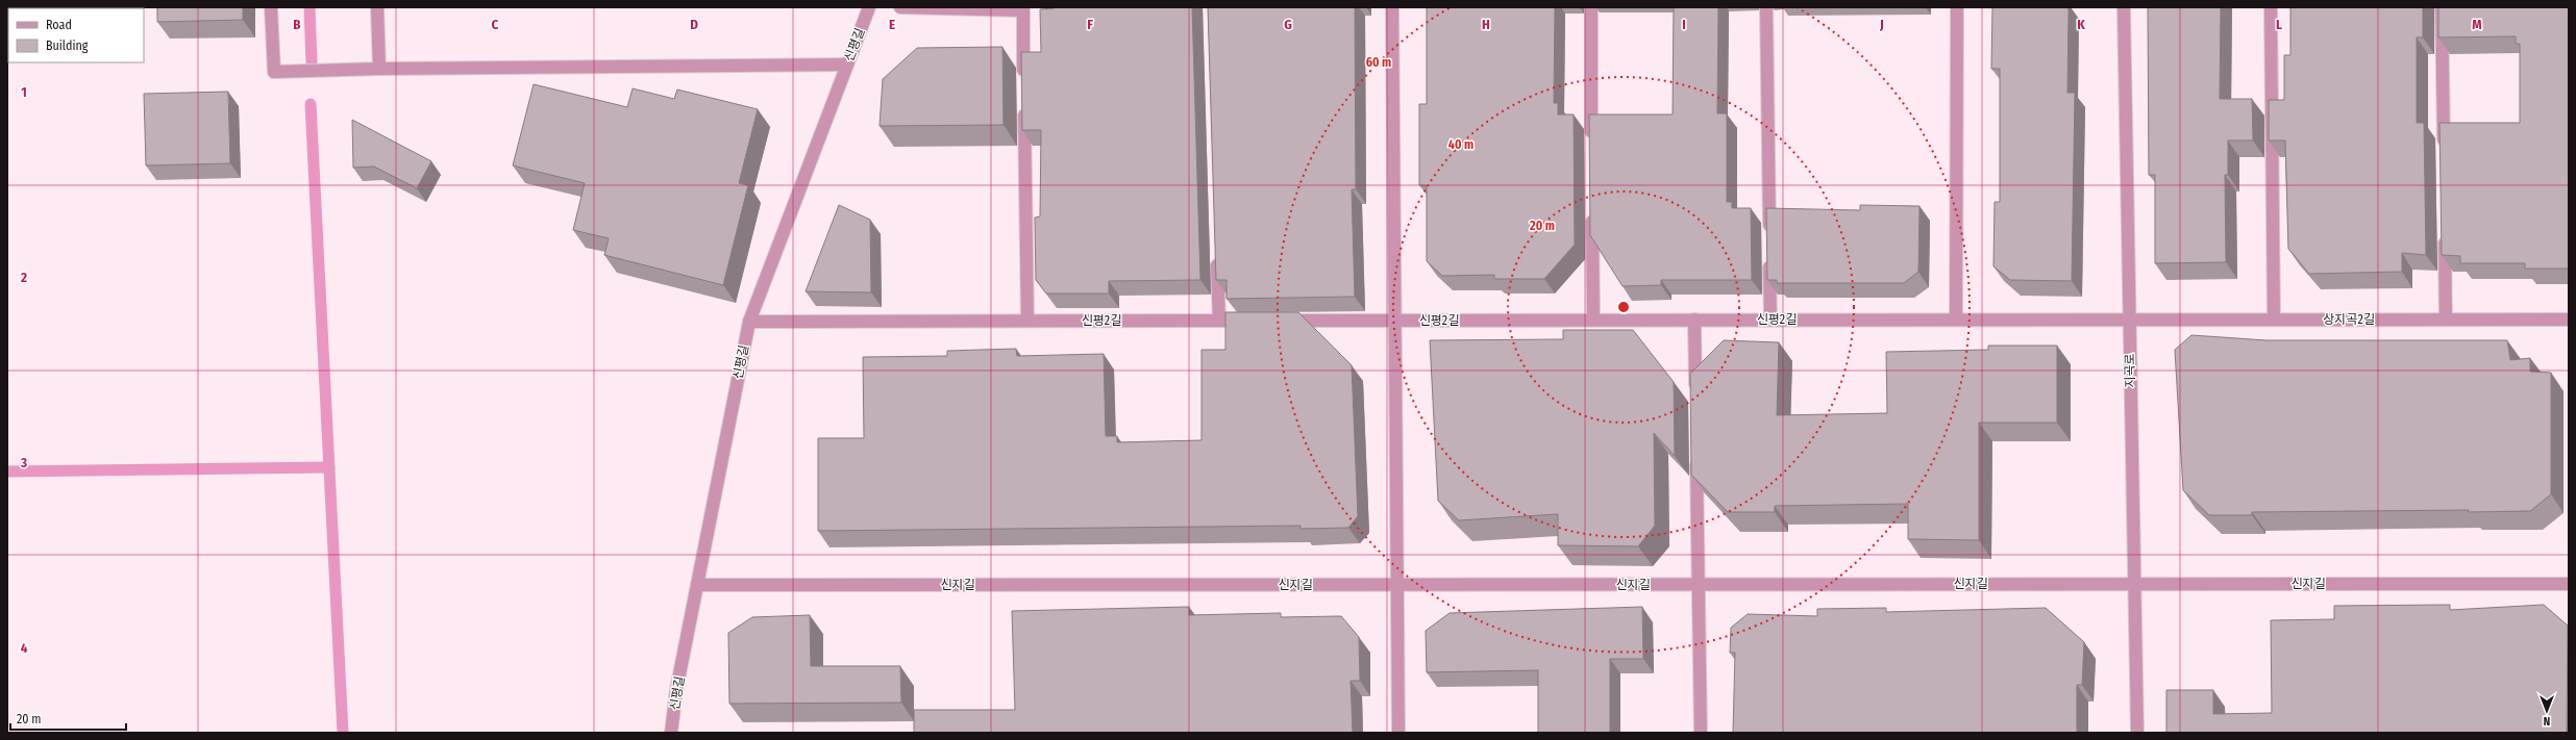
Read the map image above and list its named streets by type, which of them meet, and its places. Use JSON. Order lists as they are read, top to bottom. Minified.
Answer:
{"streets":{"street":["신평길","신평2길","상지곡2길","지곡로","신지길"]},"crossings":[["신평길","신평2길"],["신평길","신지길"],["신평2길","상지곡2길"],["신평2길","지곡로"],["상지곡2길","지곡로"],["지곡로","신지길"]],"legend":["Road","Building"],"scale_bar":"20 m","north":"bottom","grid":{"columns":["B","C","D","E","F","G","H","I","J","K","L","M"],"rows":["1","2","3","4"]},"rings":["60 m","40 m","20 m"]}
